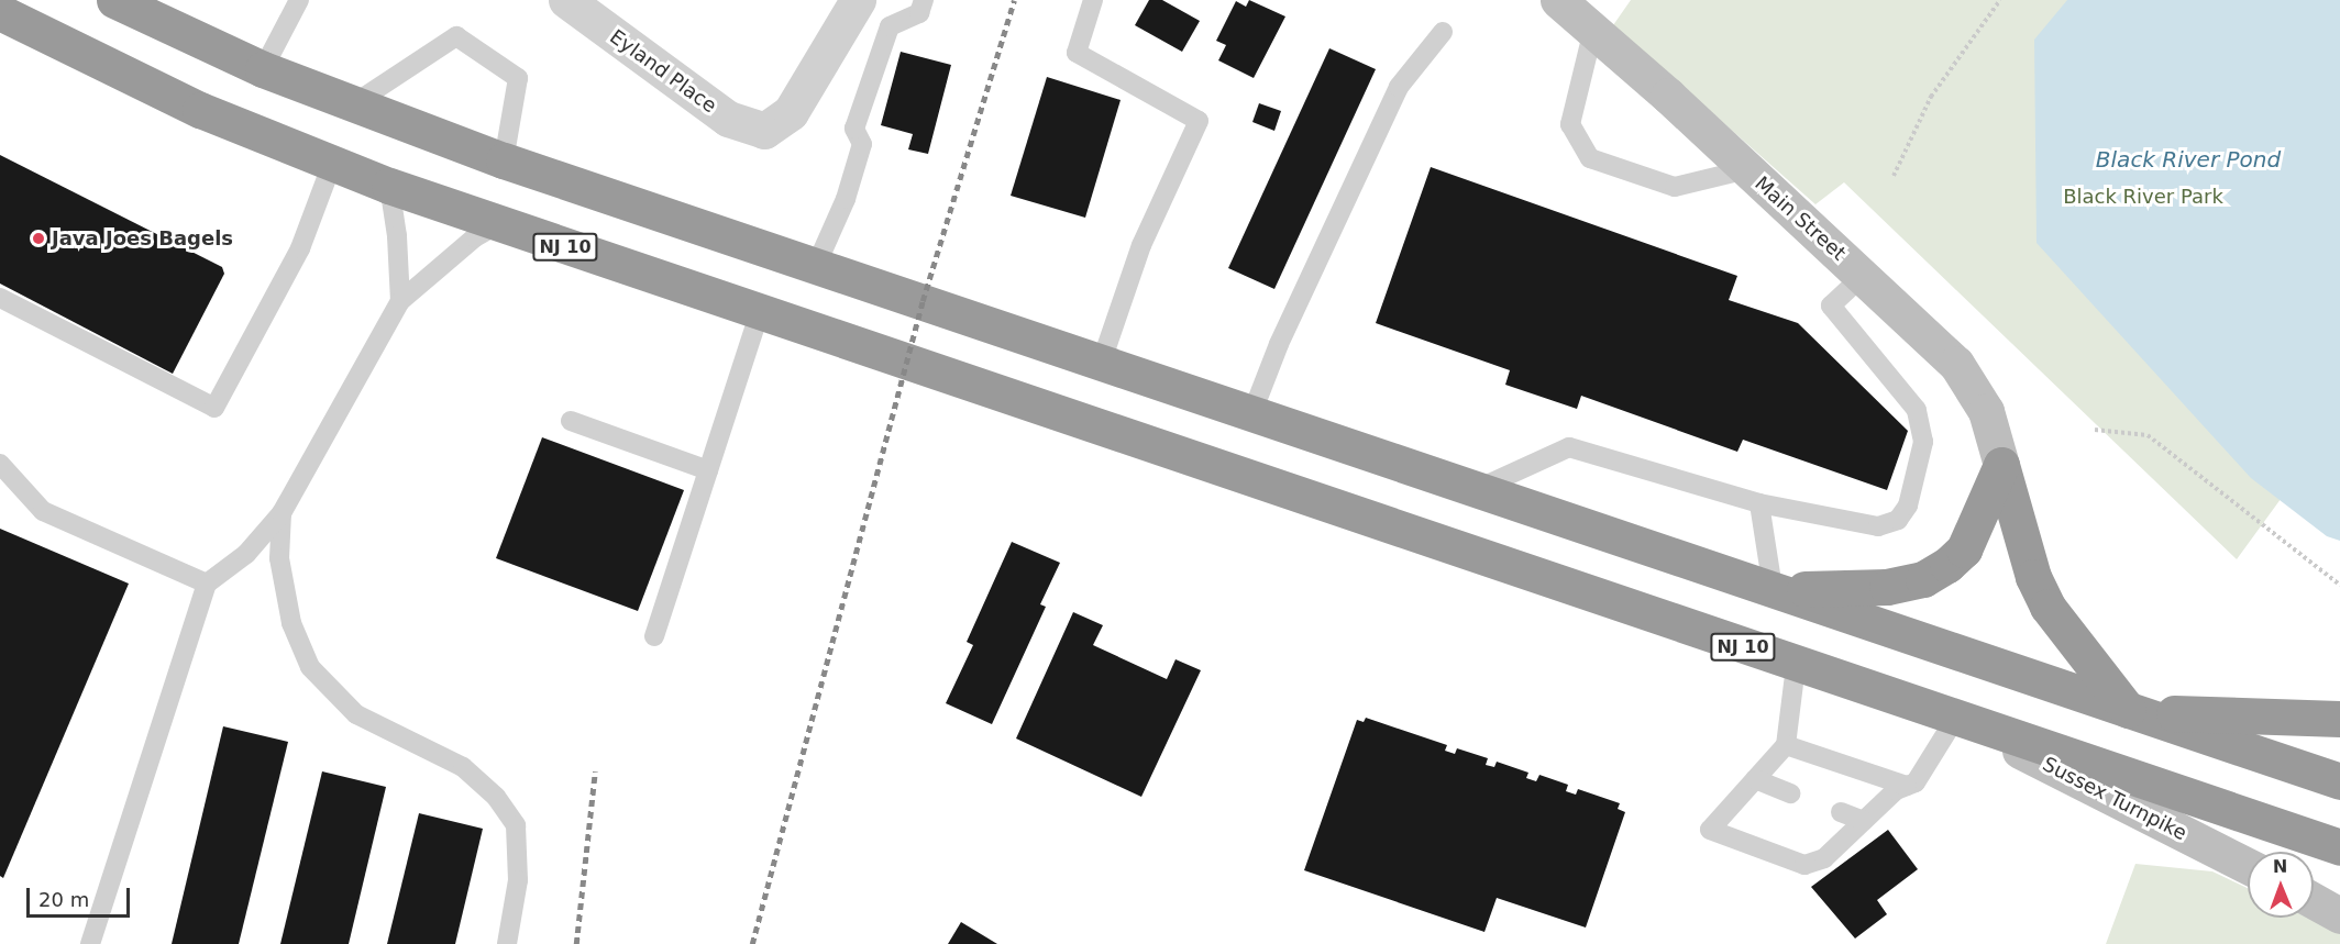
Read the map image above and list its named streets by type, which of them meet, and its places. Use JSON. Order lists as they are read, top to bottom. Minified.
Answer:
{"streets":{"highway":["NJ 10"],"street":["Eyland Place","Main Street","Sussex Turnpike"]},"crossings":[["NJ 10","Sussex Turnpike"]],"water":["Black River Pond"],"parks":["Black River Park"],"places":["Java Joes Bagels"],"scale_bar":"20 m","north":"top"}
